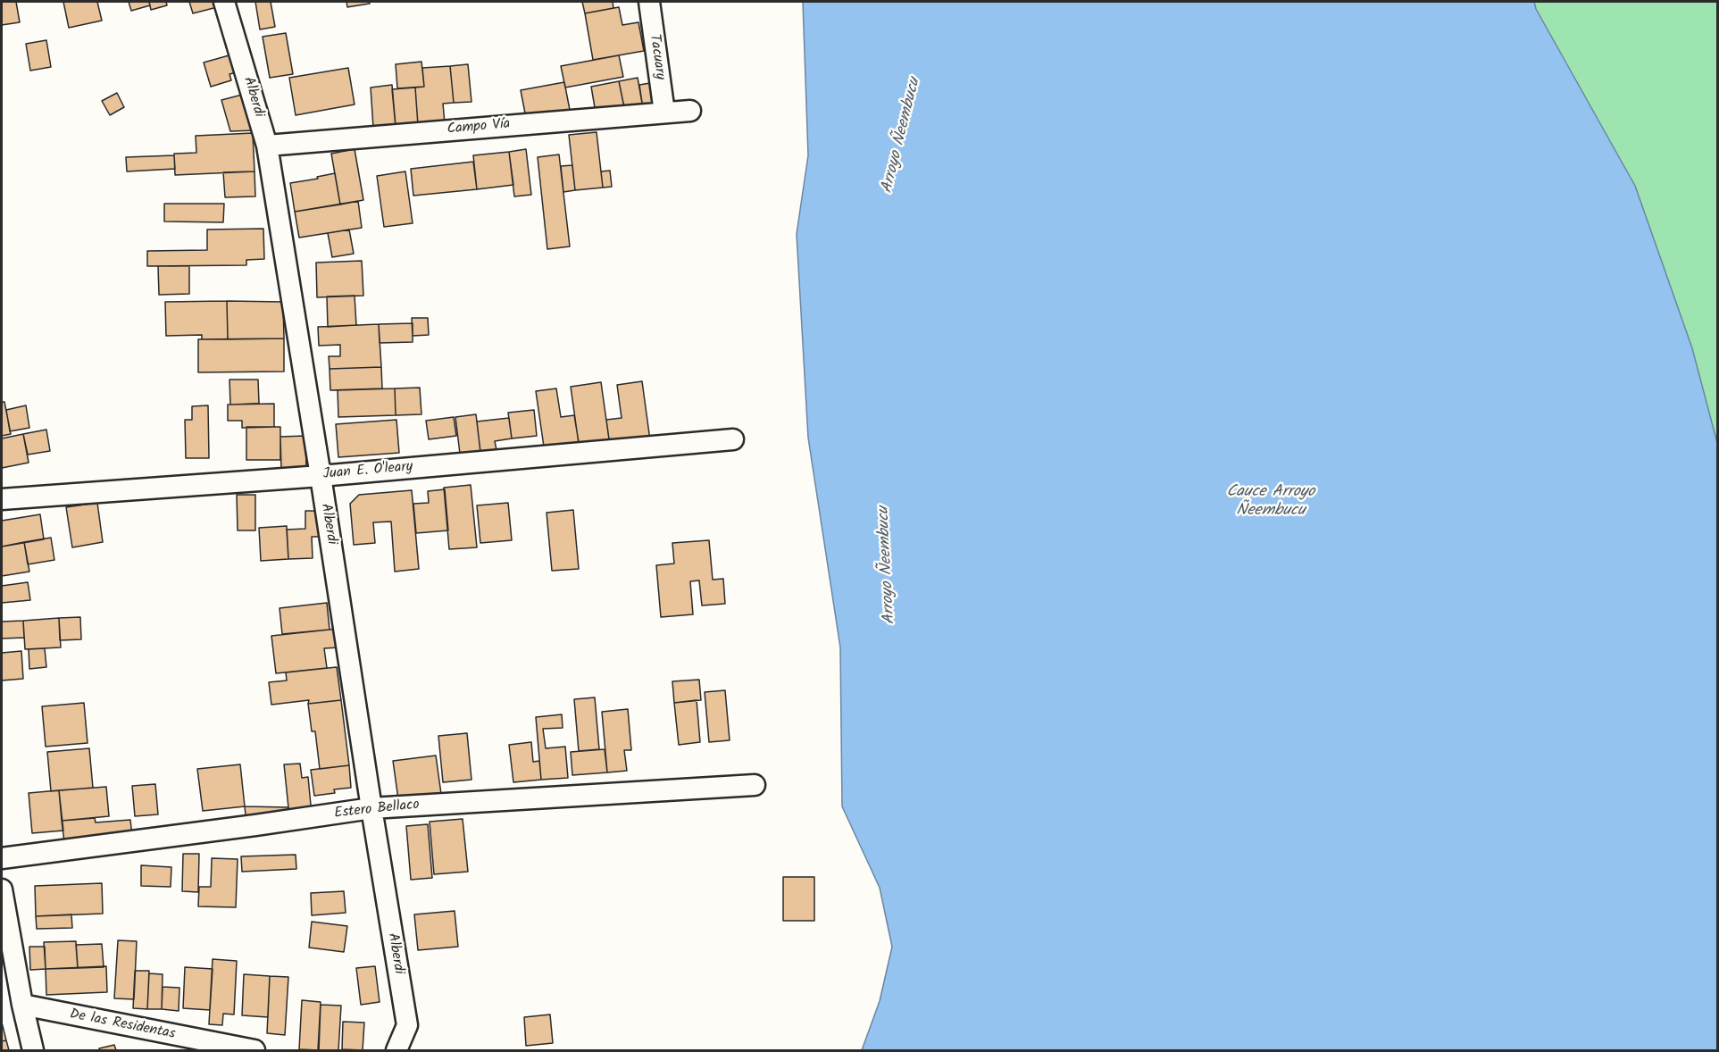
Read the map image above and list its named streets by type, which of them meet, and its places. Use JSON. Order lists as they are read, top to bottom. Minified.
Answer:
{"streets":{"street":["Tacuary","Alberdi","Campo Vía","Juan E. O'leary","Estero Bellaco","De las Residentas"]},"crossings":[["Tacuary","Campo Vía"],["Alberdi","Campo Vía"],["Alberdi","Juan E. O'leary"],["Alberdi","Estero Bellaco"]],"water":["Arroyo Ñeembucu","Cauce Arroyo Ñeembucu"]}
